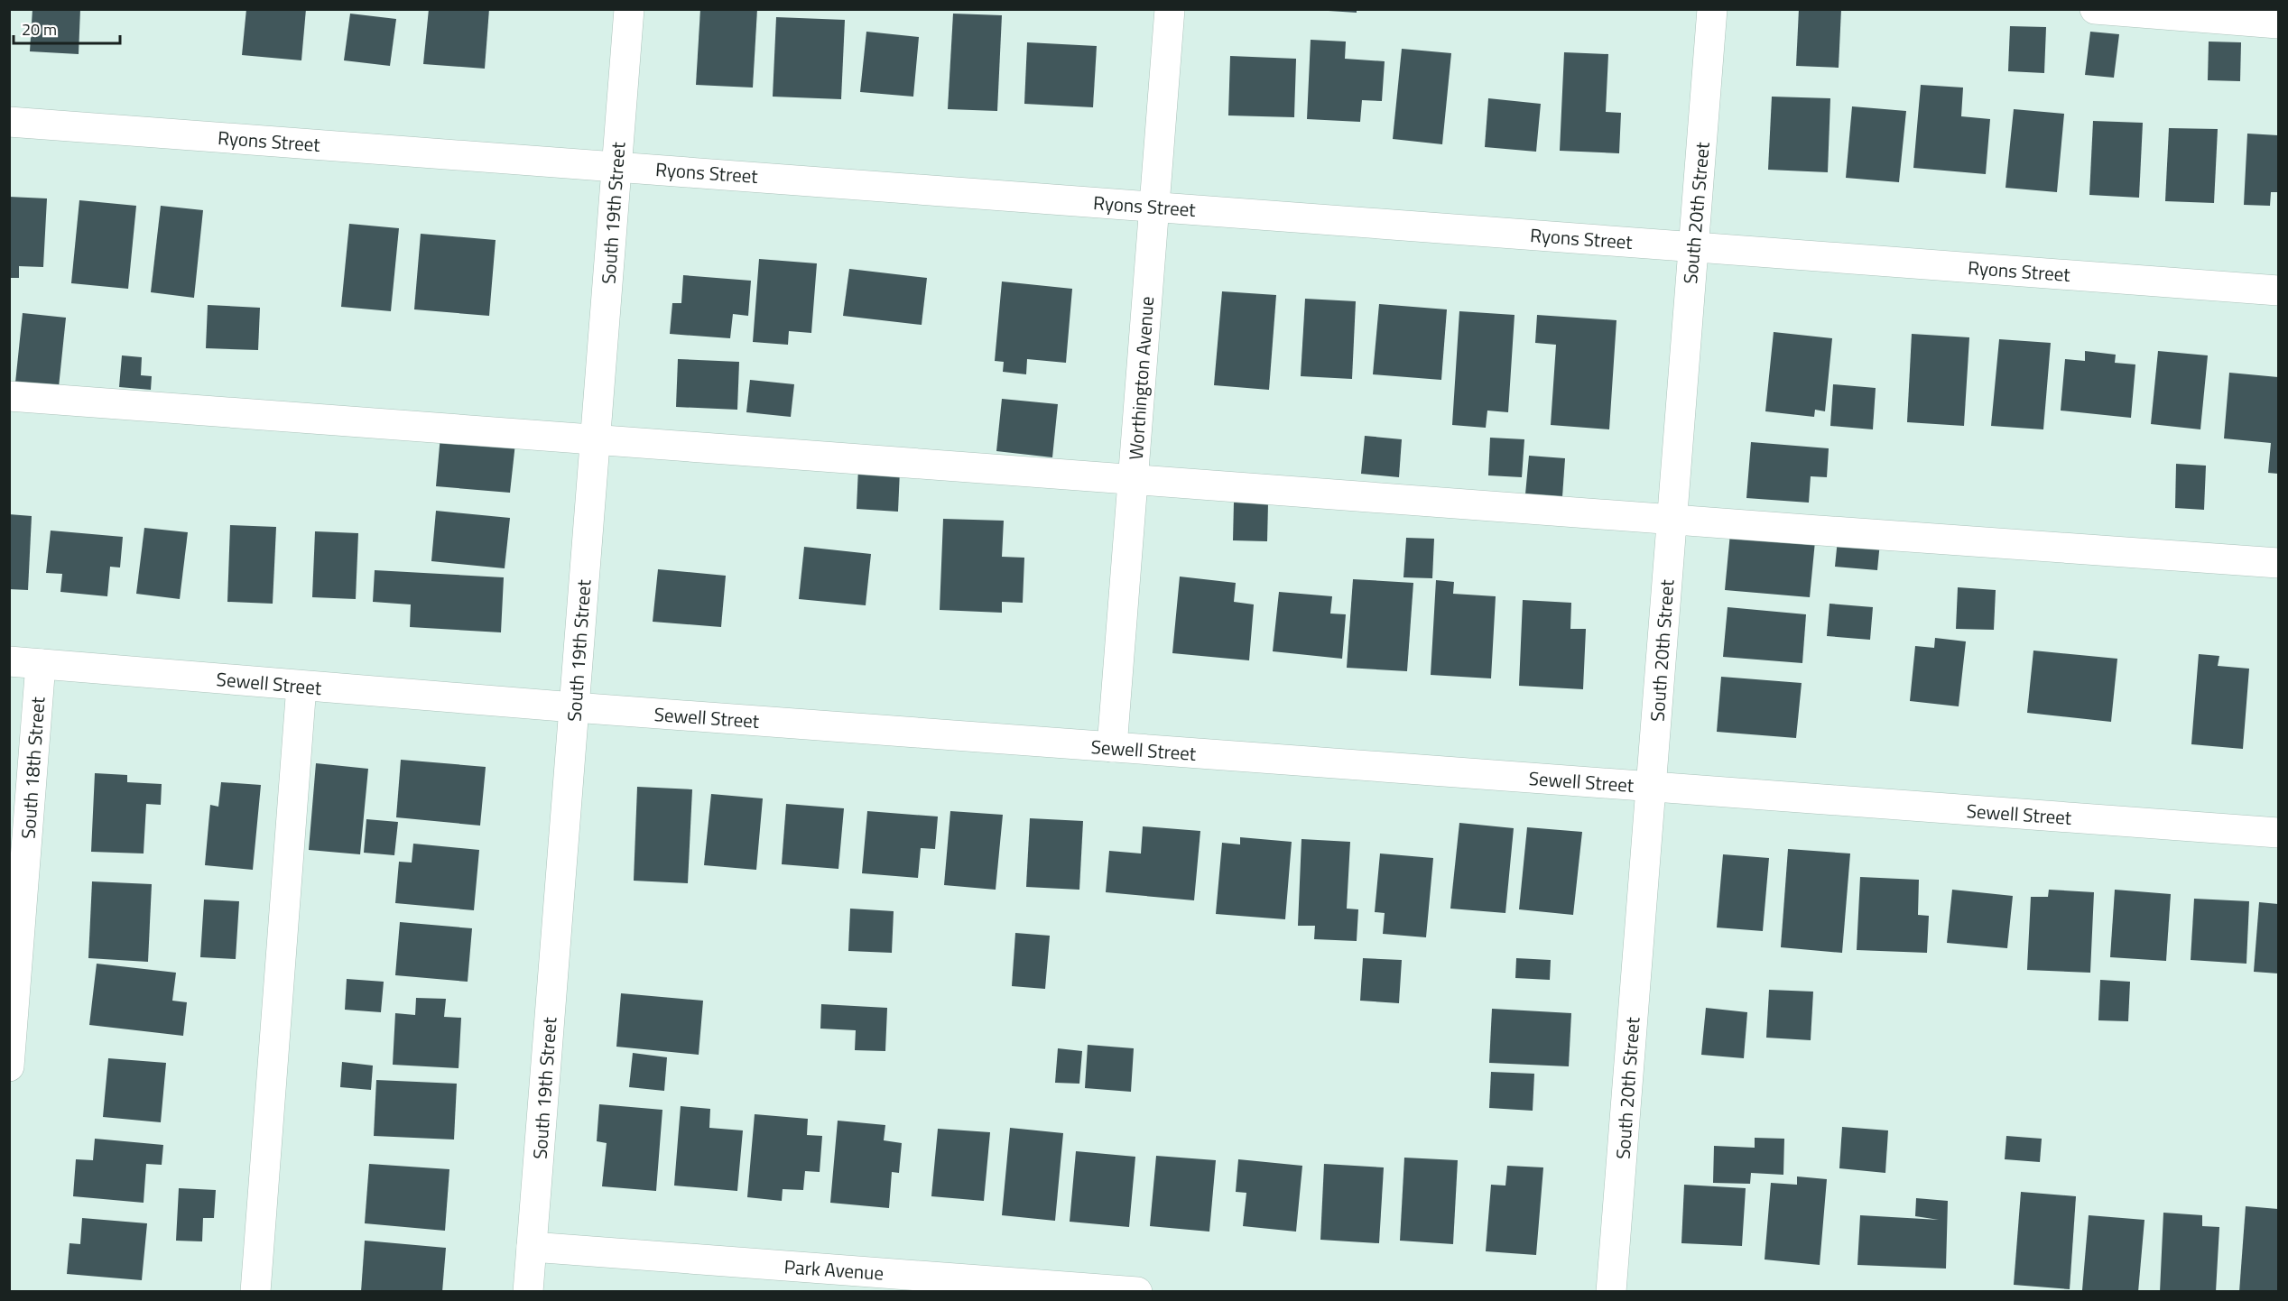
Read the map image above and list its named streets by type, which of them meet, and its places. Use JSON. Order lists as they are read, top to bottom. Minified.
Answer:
{"streets":{"street":["Ryons Street","South 19th Street","South 20th Street","Worthington Avenue","Sewell Street","South 18th Street","Park Avenue"]},"crossings":[["Ryons Street","South 19th Street"],["Ryons Street","South 20th Street"],["Ryons Street","Worthington Avenue"],["South 19th Street","Sewell Street"],["South 19th Street","Park Avenue"],["South 20th Street","Sewell Street"],["Worthington Avenue","Sewell Street"],["Sewell Street","South 18th Street"]],"scale_bar":"20 m"}
